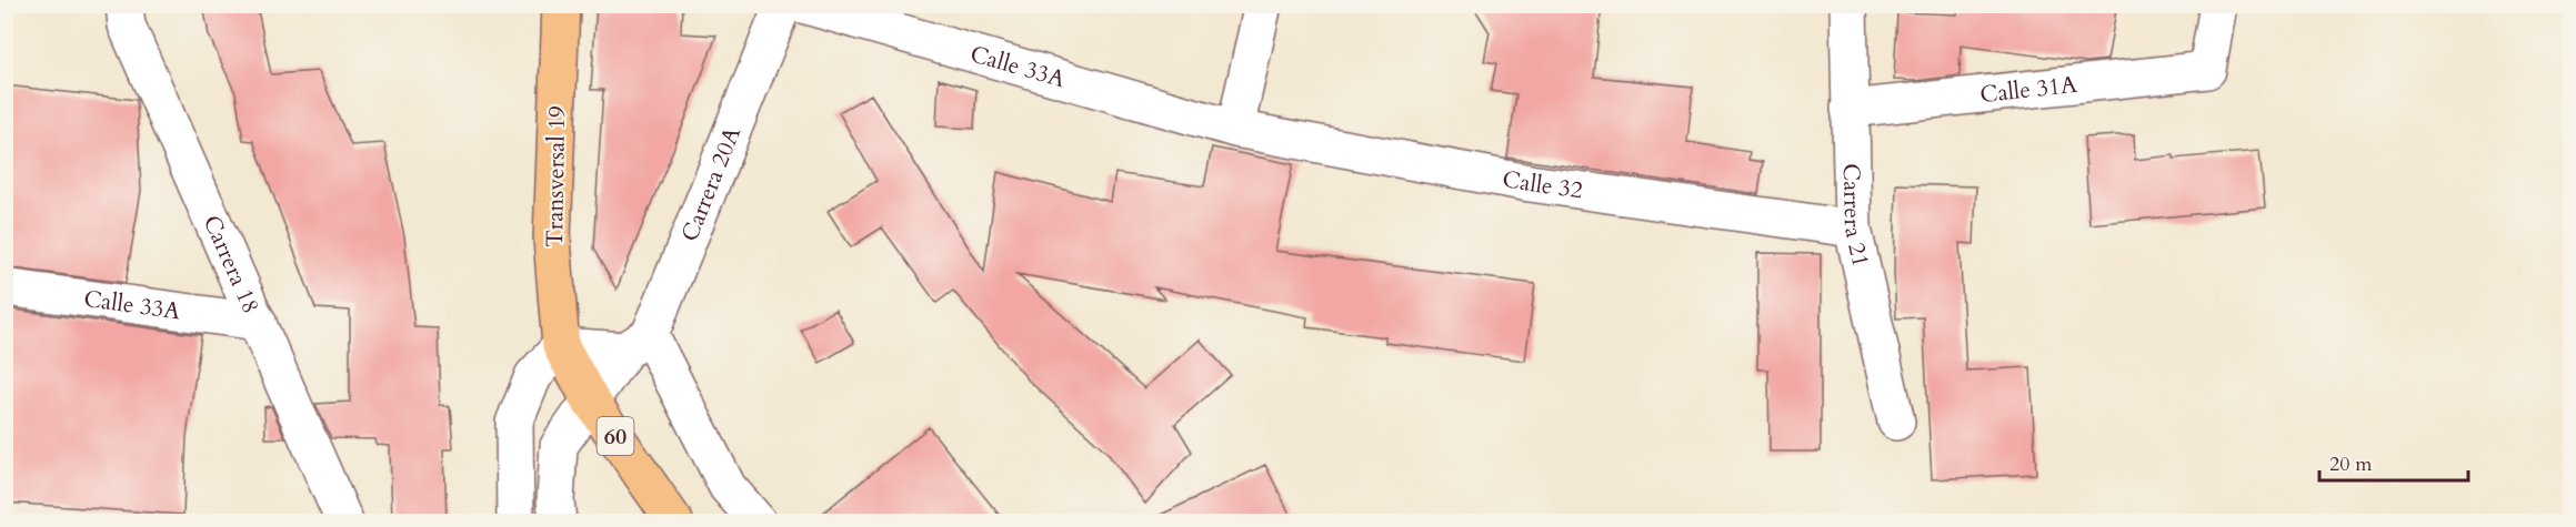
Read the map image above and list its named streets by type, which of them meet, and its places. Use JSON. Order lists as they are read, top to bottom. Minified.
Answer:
{"streets":{"main road":["Transversal 19","60"],"street":["Calle 33A","Calle 31A","Carrera 20A","Calle 32","Carrera 21","Carrera 18"]},"crossings":[["Calle 33A","Calle 32"],["Calle 33A","Carrera 18"],["Calle 31A","Carrera 21"],["Transversal 19","60"],["Carrera 20A","60"],["Calle 32","Carrera 21"]],"scale_bar":"20 m"}
